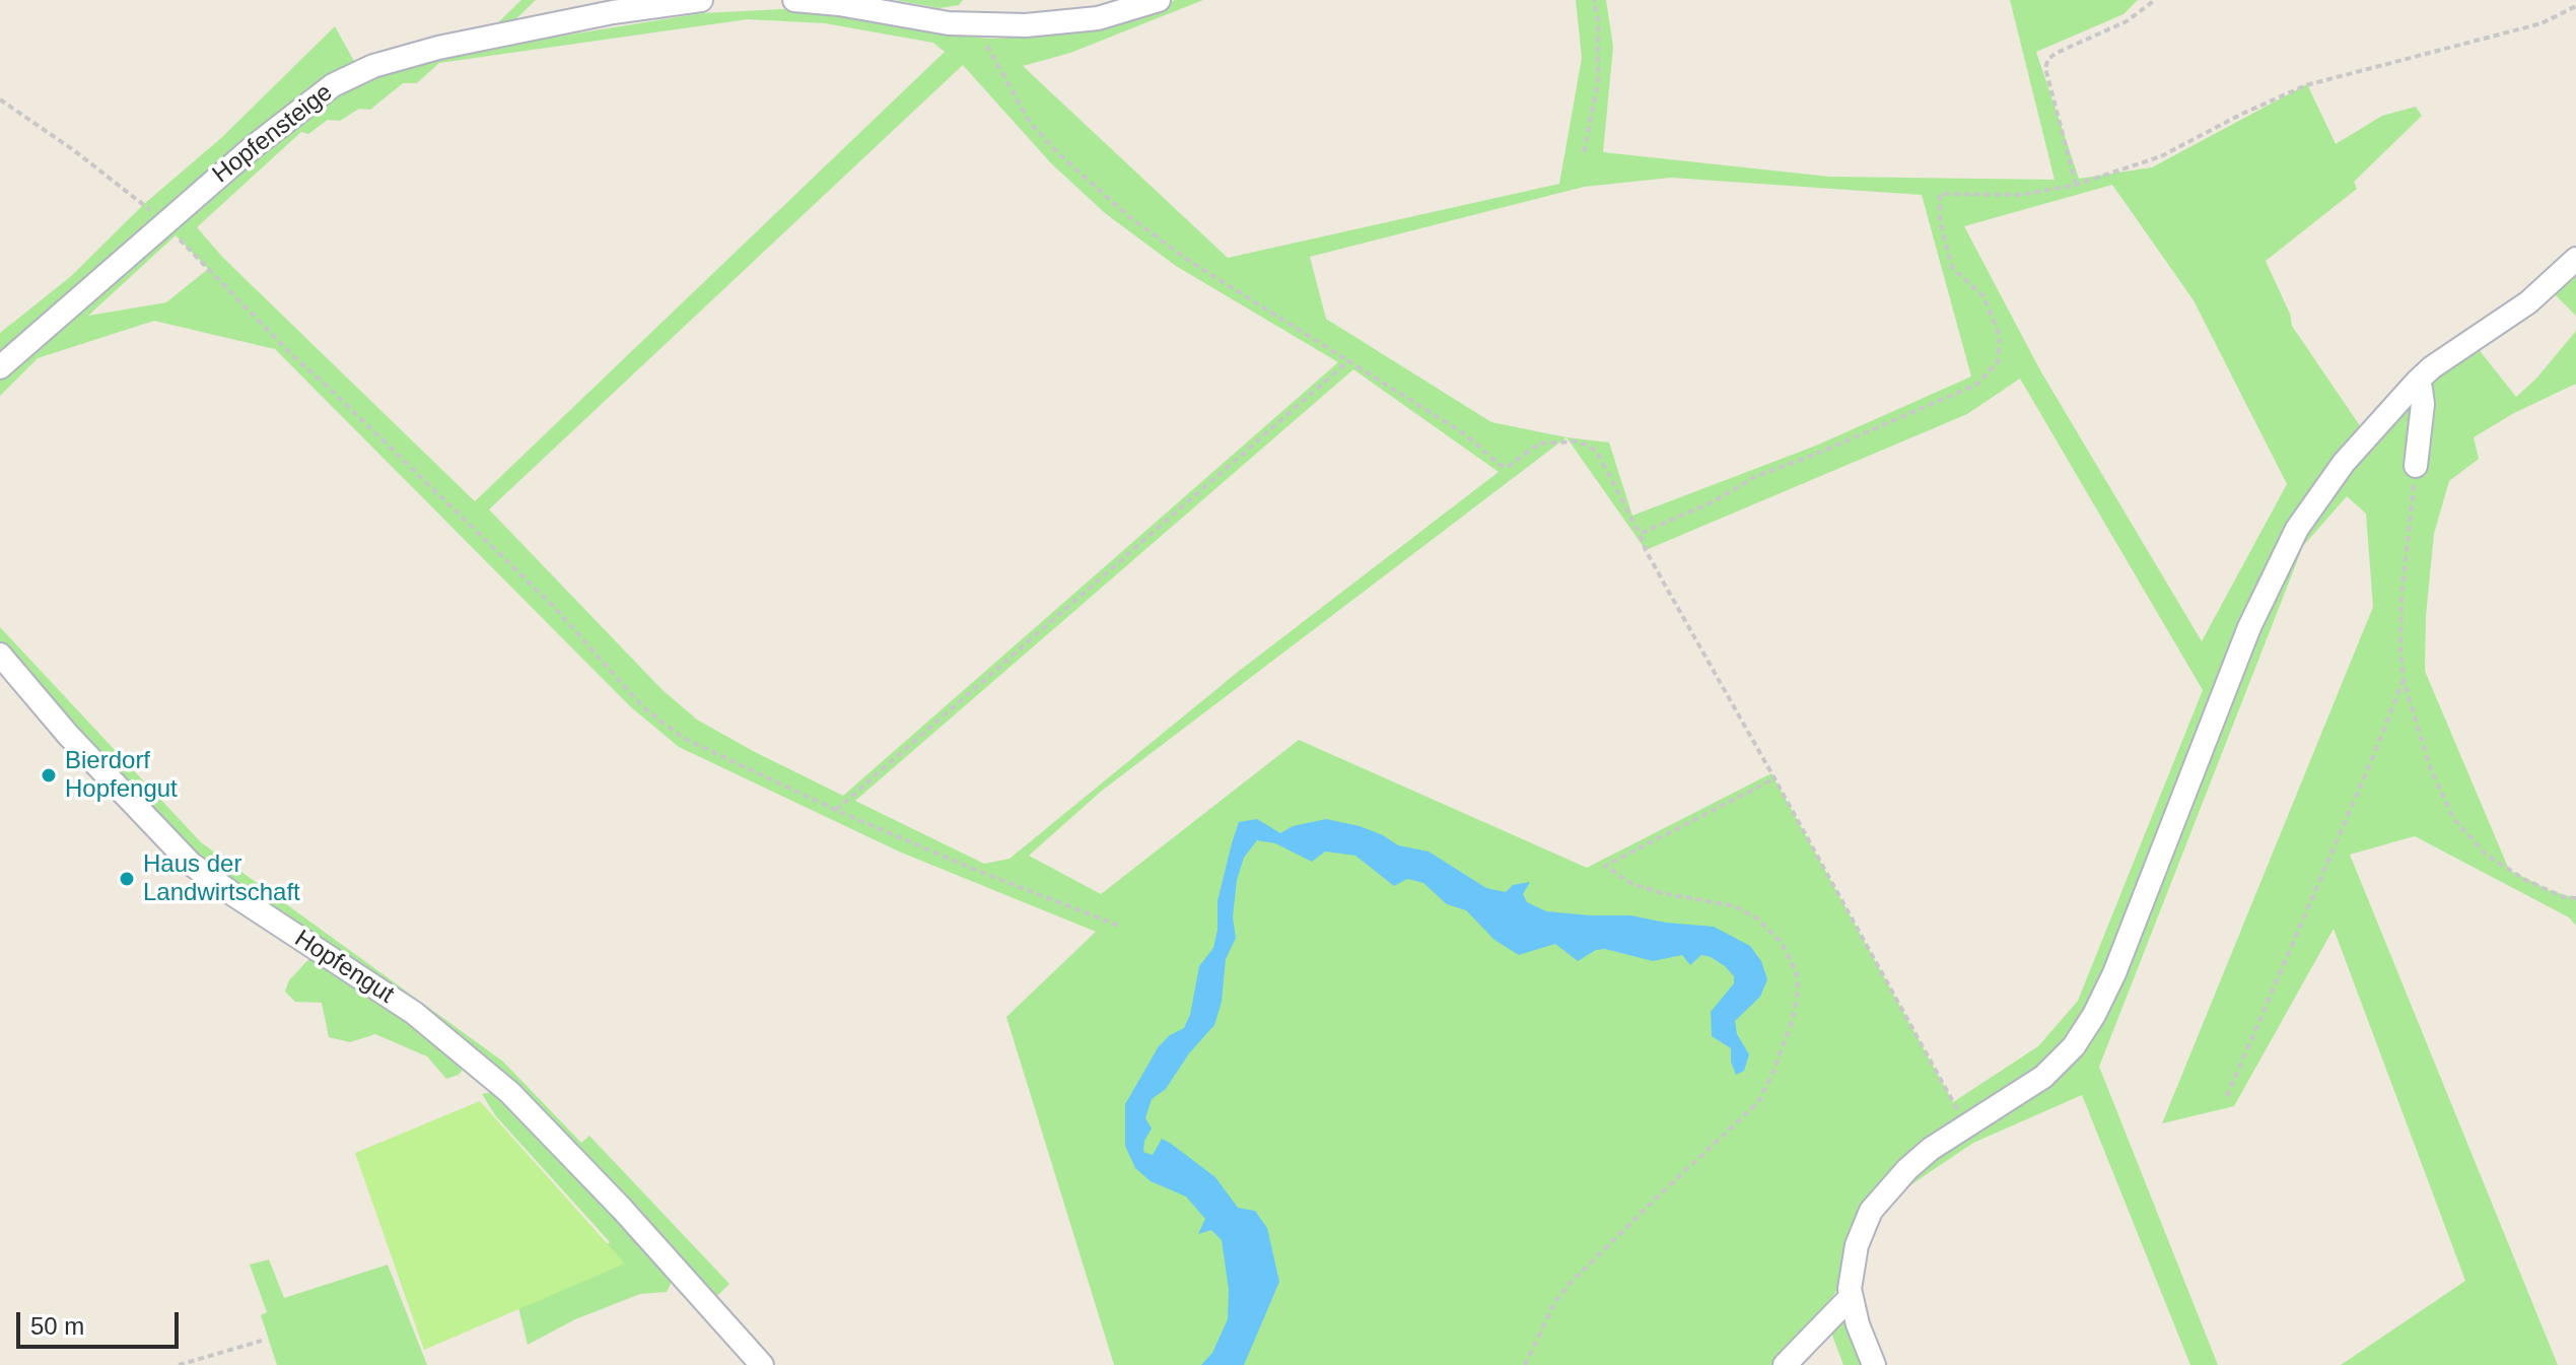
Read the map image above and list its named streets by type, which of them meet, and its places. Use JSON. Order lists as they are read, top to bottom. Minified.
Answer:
{"streets":{"street":["Hopfensteige","Hopfengut"]},"places":["Bierdorf Hopfengut","Haus der Landwirtschaft"],"scale_bar":"50 m"}
